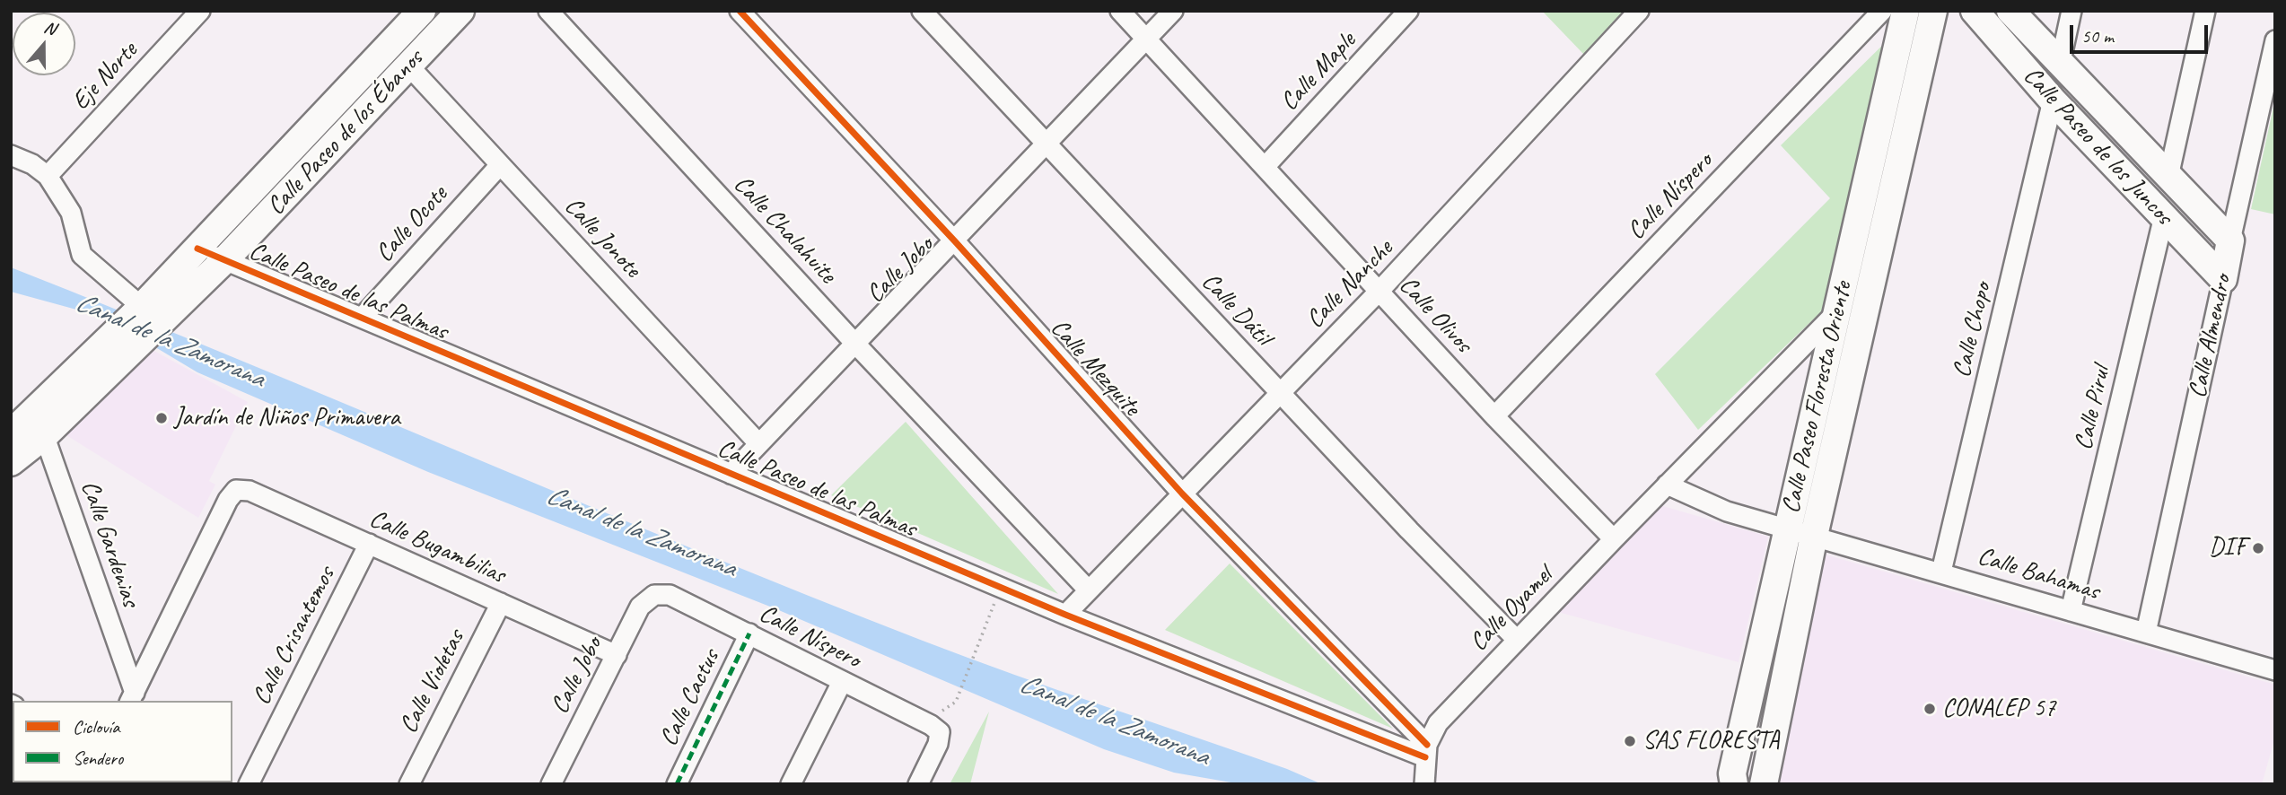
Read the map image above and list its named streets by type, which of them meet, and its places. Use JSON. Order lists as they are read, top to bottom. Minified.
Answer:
{"streets":{"street":["Calle Maple","Eje Norte","Calle Paseo de los Ébanos","Calle Paseo de los Juncos","Calle Níspero","Calle Ocote","Calle Chalahuite","Calle Jonote","Calle Jobo","Calle Nanche","Calle Paseo de las Palmas","Calle Dátil","Calle Olivos","Calle Chopo","Calle Almendro","Calle Mezquite","Calle Paseo Floresta Oriente","Calle Pirul","Calle Gardenias","Calle Bugambilias","Calle Bahamas","Calle Oyamel","Calle Crisantemos","Calle Violetas","Calle Cactus"]},"crossings":[["Calle Maple","Calle Olivos"],["Calle Paseo de los Ébanos","Calle Jonote"],["Calle Paseo de los Ébanos","Calle Paseo de las Palmas"],["Calle Paseo de los Ébanos","Calle Gardenias"],["Calle Paseo de los Juncos","Calle Chopo"],["Calle Paseo de los Juncos","Calle Almendro"],["Calle Paseo de los Juncos","Calle Pirul"],["Calle Níspero","Calle Jobo"],["Calle Níspero","Calle Olivos"],["Calle Níspero","Calle Cactus"],["Calle Ocote","Calle Jonote"],["Calle Ocote","Calle Paseo de las Palmas"],["Calle Chalahuite","Calle Jobo"],["Calle Chalahuite","Calle Nanche"],["Calle Jonote","Calle Jobo"],["Calle Jobo","Calle Paseo de las Palmas"],["Calle Jobo","Calle Dátil"],["Calle Jobo","Calle Olivos"],["Calle Jobo","Calle Mezquite"],["Calle Jobo","Calle Bugambilias"],["Calle Nanche","Calle Paseo de las Palmas"],["Calle Nanche","Calle Dátil"],["Calle Nanche","Calle Olivos"],["Calle Nanche","Calle Mezquite"],["Calle Paseo de las Palmas","Calle Mezquite"],["Calle Paseo de las Palmas","Calle Oyamel"],["Calle Dátil","Calle Oyamel"],["Calle Olivos","Calle Oyamel"],["Calle Chopo","Calle Bahamas"],["Calle Almendro","Calle Bahamas"],["Calle Mezquite","Calle Oyamel"],["Calle Paseo Floresta Oriente","Calle Bahamas"],["Calle Paseo Floresta Oriente","Calle Oyamel"],["Calle Pirul","Calle Bahamas"],["Calle Gardenias","Calle Bugambilias"],["Calle Bugambilias","Calle Crisantemos"],["Calle Bugambilias","Calle Violetas"]],"water":["Canal de la Zamorana"],"places":["Jardín de Niños Primavera","DIF","CONALEP 57","SAS FLORESTA"],"legend":["Ciclovía","Sendero"],"scale_bar":"50 m","north":"top"}
